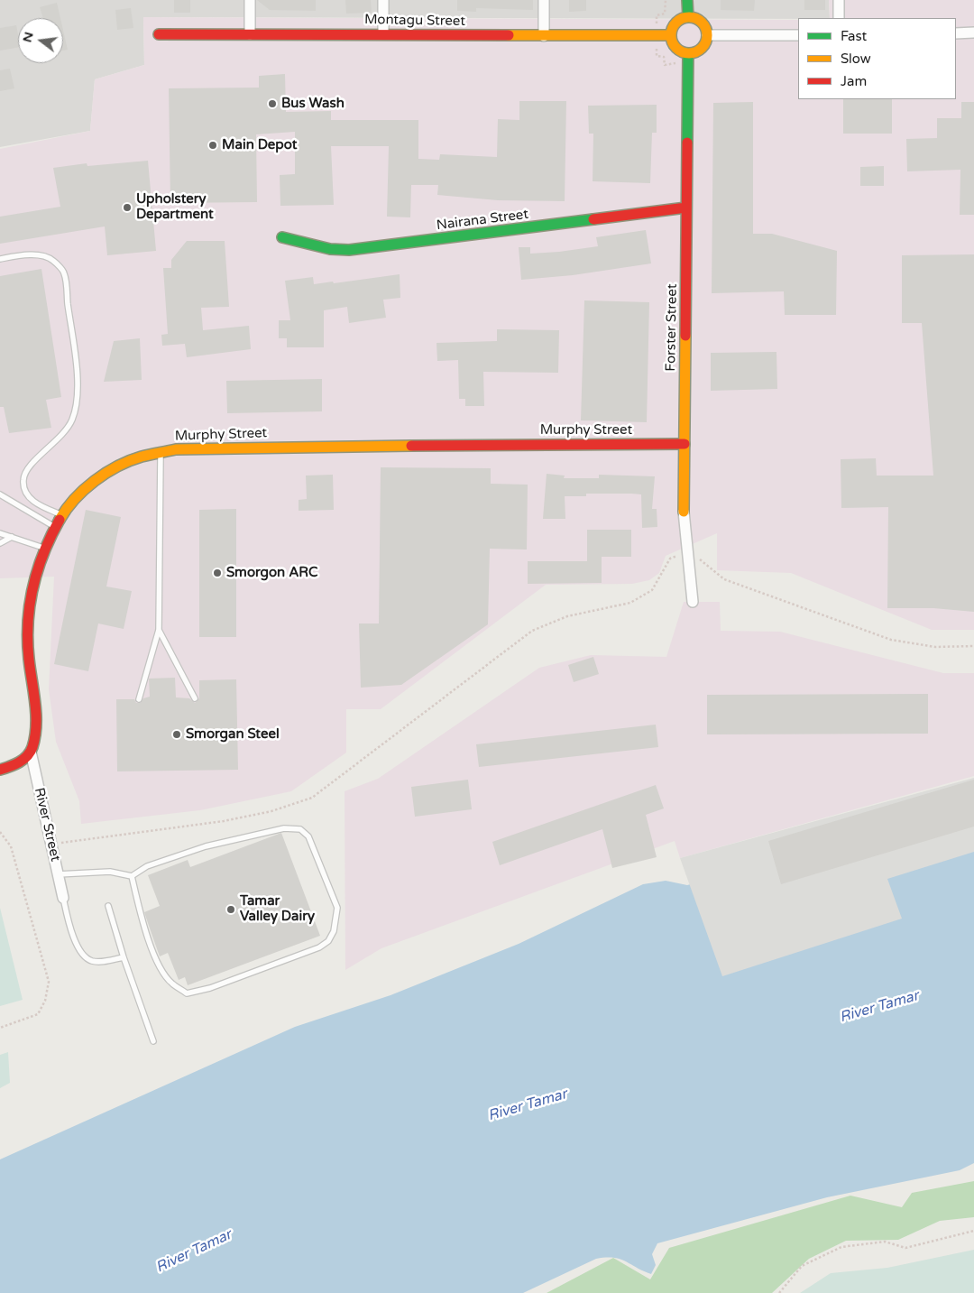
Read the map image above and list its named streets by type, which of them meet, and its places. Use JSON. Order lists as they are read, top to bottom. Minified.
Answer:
{"streets":{"street":["Montagu Street","Nairana Street","Forster Street","Murphy Street","River Street"]},"crossings":[["Montagu Street","Forster Street"],["Nairana Street","Forster Street"],["Forster Street","Murphy Street"],["Murphy Street","River Street"]],"water":["River Tamar"],"places":["Bus Wash","Main Depot","Upholstery Department","Smorgon ARC","Smorgan Steel","Tamar Valley Dairy"],"legend":["Fast","Slow","Jam"],"north":"left"}
